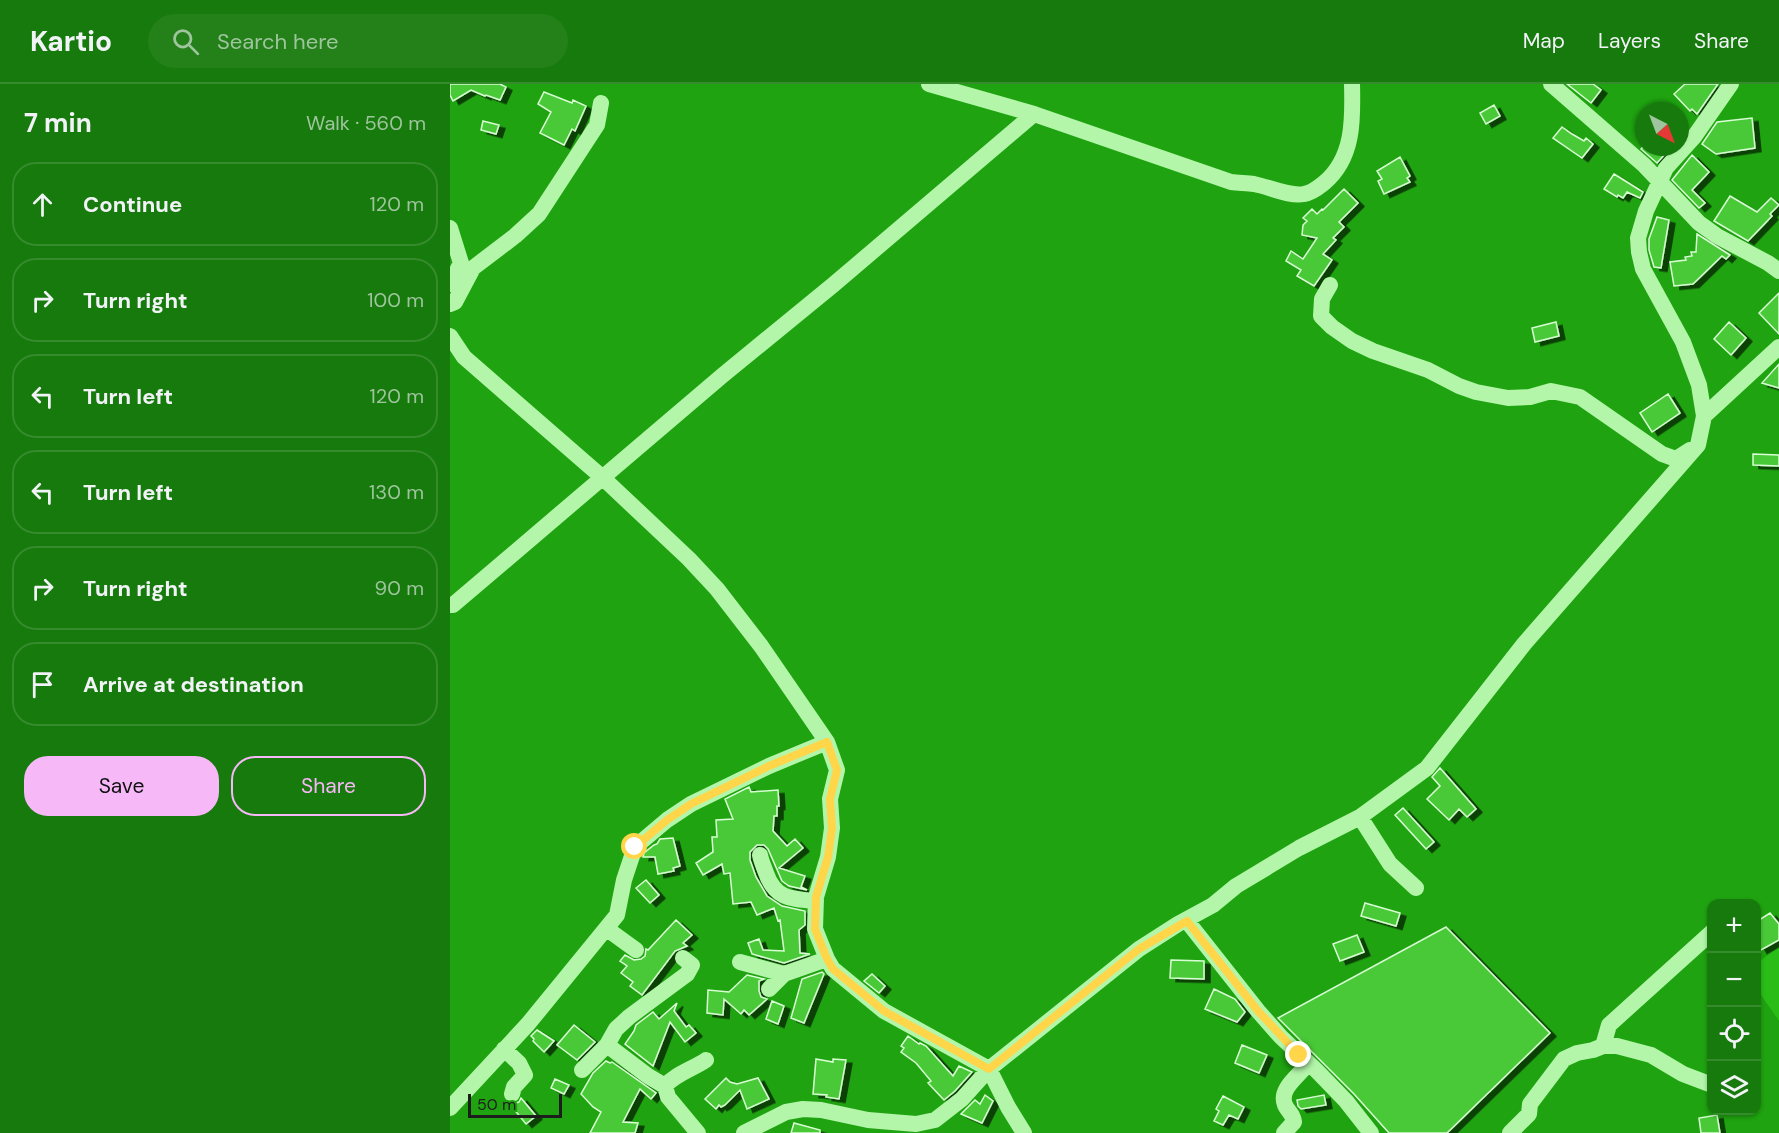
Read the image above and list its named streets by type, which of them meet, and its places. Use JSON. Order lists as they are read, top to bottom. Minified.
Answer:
{"scale_bar":"50 m","north":"bottom right","page":{"header":"Kartio","search":"Search here","nav":["Map","Layers","Share"],"heading":["7 min","Walk · 560 m"],"list":[["Continue","120 m"],["Turn right","100 m"],["Turn left","120 m"],["Turn left","130 m"],["Turn right","90 m"],"Arrive at destination"],"buttons":["Save","Share"],"map_buttons":["+","−"],"scale":"50 m"}}
